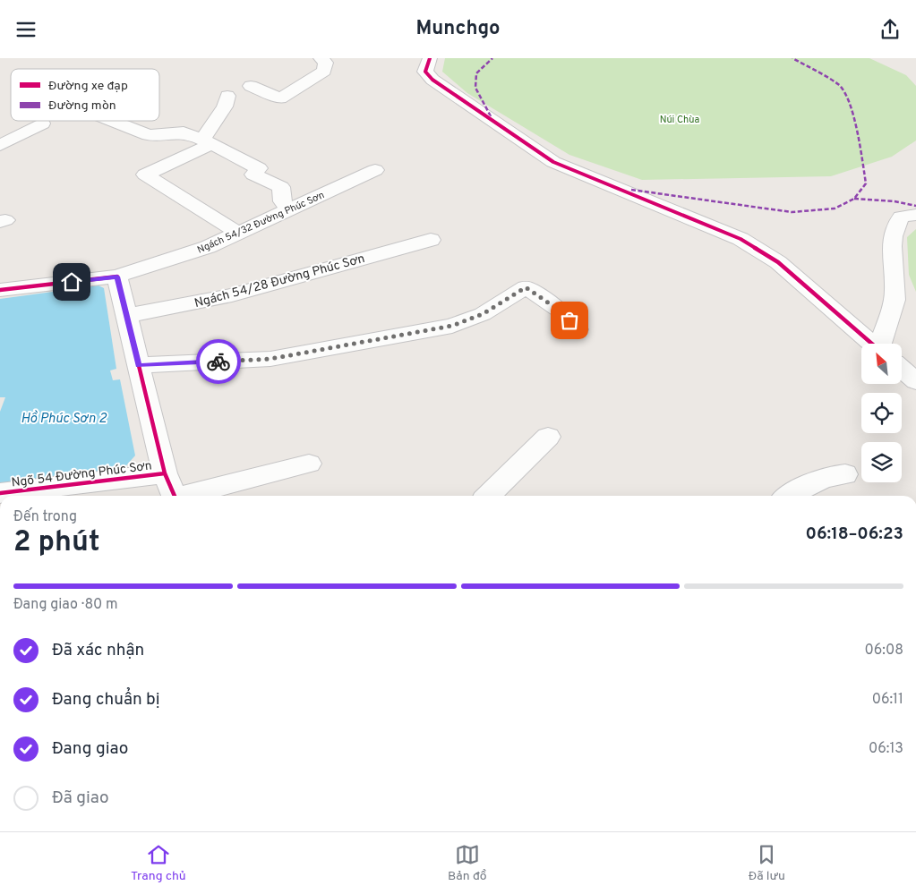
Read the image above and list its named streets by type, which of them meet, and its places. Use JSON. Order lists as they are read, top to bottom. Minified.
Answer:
{"streets":{"street":["Ngách 54/32 Đường Phúc Sơn","Ngách 54/28 Đường Phúc Sơn","Ngõ 54 Đường Phúc Sơn"]},"crossings":[["Ngách 54/32 Đường Phúc Sơn","Ngõ 54 Đường Phúc Sơn"],["Ngách 54/28 Đường Phúc Sơn","Ngõ 54 Đường Phúc Sơn"]],"water":["Hồ Phúc Sơn 2"],"parks":["Núi Chùa"],"legend":["Đường xe đạp","Đường mòn"],"north":"top left","page":{"header":"Munchgo","heading":["2 phút","Đến trong","06:18–06:23"],"bar":"Đang giao · 80 m","list":[["Đã xác nhận","06:08"],["Đang chuẩn bị","06:11"],["Đang giao","06:13"],"Đã giao"],"tabs":["Trang chủ","Bản đồ","Đã lưu"]}}
